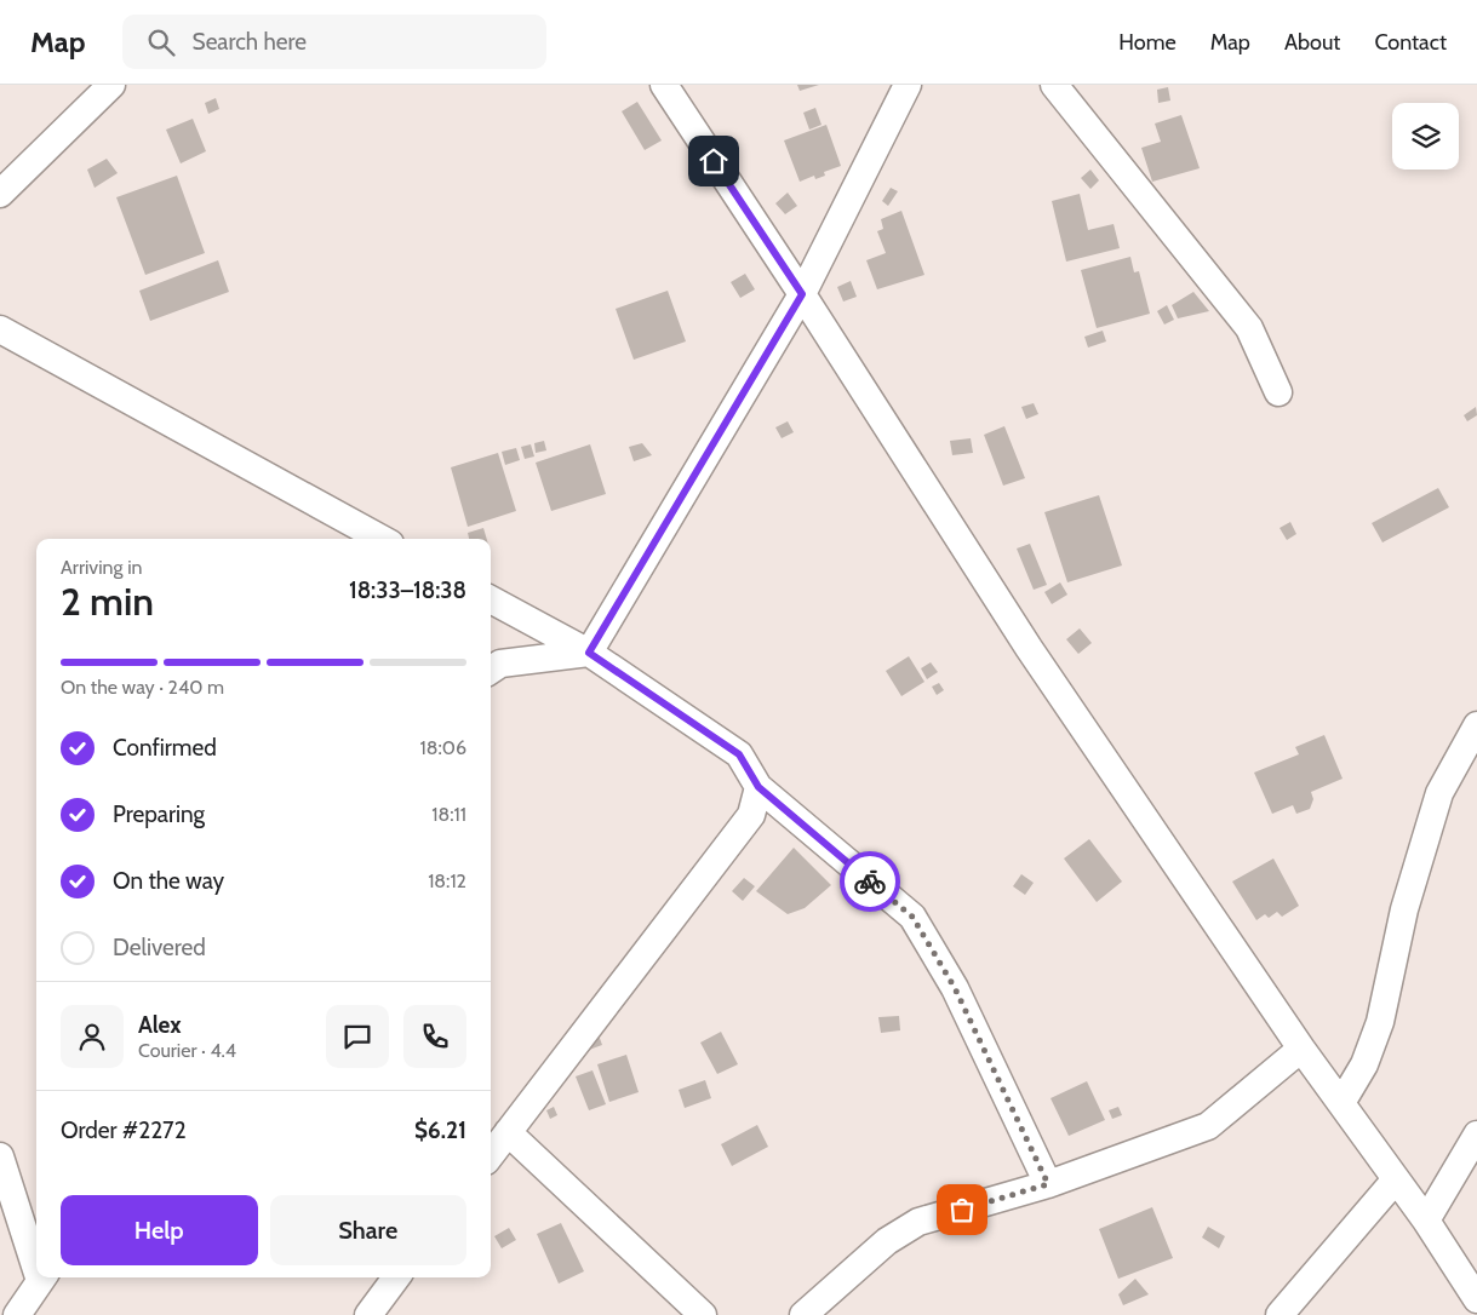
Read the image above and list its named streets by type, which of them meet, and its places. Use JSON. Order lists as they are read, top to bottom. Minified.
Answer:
{"page":{"header":"Map","search":"Search here","nav":["Home","Map","About","Contact"],"heading":["2 min","Arriving in","18:33–18:38"],"panel":["Alex","Courier · 4.4","Order #2272","$6.21"],"bar":"On the way · 240 m","list":[["Confirmed","18:06"],["Preparing","18:11"],["On the way","18:12"],"Delivered"],"buttons":["Help","Share"]}}
